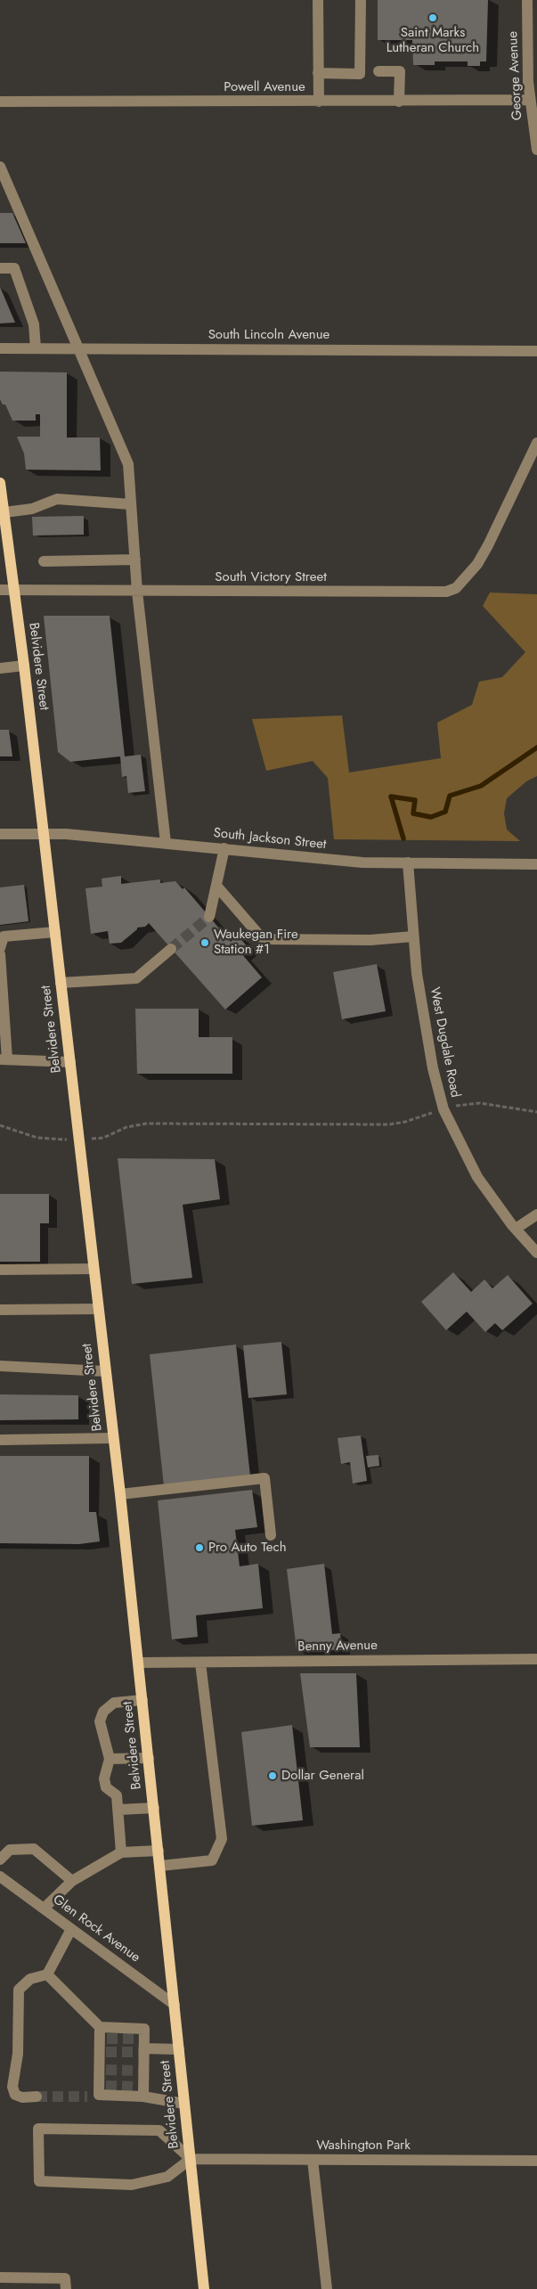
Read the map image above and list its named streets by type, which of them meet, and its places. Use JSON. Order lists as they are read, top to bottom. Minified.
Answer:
{"streets":{"main road":["Belvidere Street"],"street":["George Avenue","Powell Avenue","South Lincoln Avenue","South Victory Street","South Jackson Street","West Dugdale Road","Benny Avenue","Glen Rock Avenue","Washington Park"]},"crossings":[["George Avenue","Powell Avenue"],["South Victory Street","Belvidere Street"],["Belvidere Street","South Jackson Street"],["Belvidere Street","Benny Avenue"],["Belvidere Street","Glen Rock Avenue"],["Belvidere Street","Washington Park"],["South Jackson Street","West Dugdale Road"]],"places":["Saint Marks Lutheran Church","Waukegan Fire Station #1","Pro Auto Tech","Dollar General"]}
